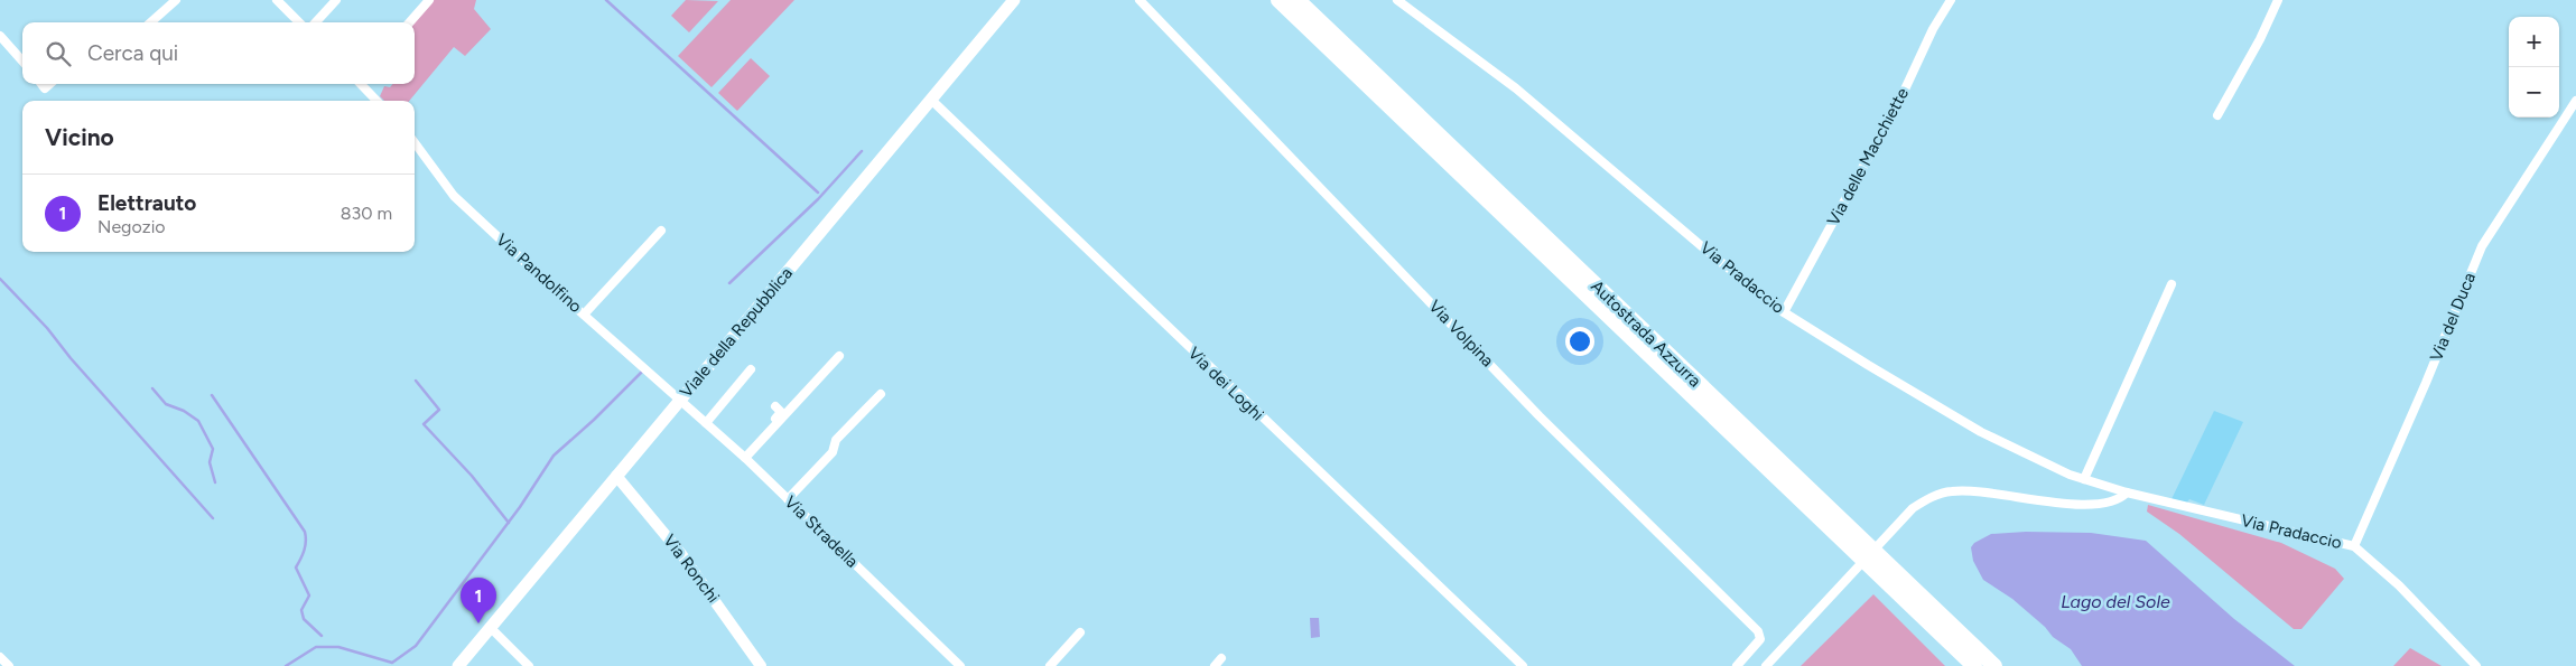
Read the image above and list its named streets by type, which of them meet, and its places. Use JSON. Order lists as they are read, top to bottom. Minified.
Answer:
{"streets":{"highway":["Autostrada Azzurra"],"main road":["Viale della Repubblica"],"street":["Via delle Macchiette","Via Pandolfino","Via Pradaccio","Via del Duca","Via Volpina","Via dei Loghi","Via Stradella","Via Ronchi"]},"crossings":[["Via delle Macchiette","Via Pradaccio"],["Via Pandolfino","Viale della Repubblica"],["Via Pandolfino","Via Stradella"],["Via Pradaccio","Via del Duca"],["Viale della Repubblica","Via dei Loghi"],["Viale della Repubblica","Via Stradella"],["Viale della Repubblica","Via Ronchi"]],"water":["Lago del Sole"],"page":{"map_buttons":["+","−"],"search":"Cerca qui","heading":"Vicino","list":[{"mark":"1","name":"Elettrauto","note":"Negozio","value":"830 m"}],"pins":"1"}}
